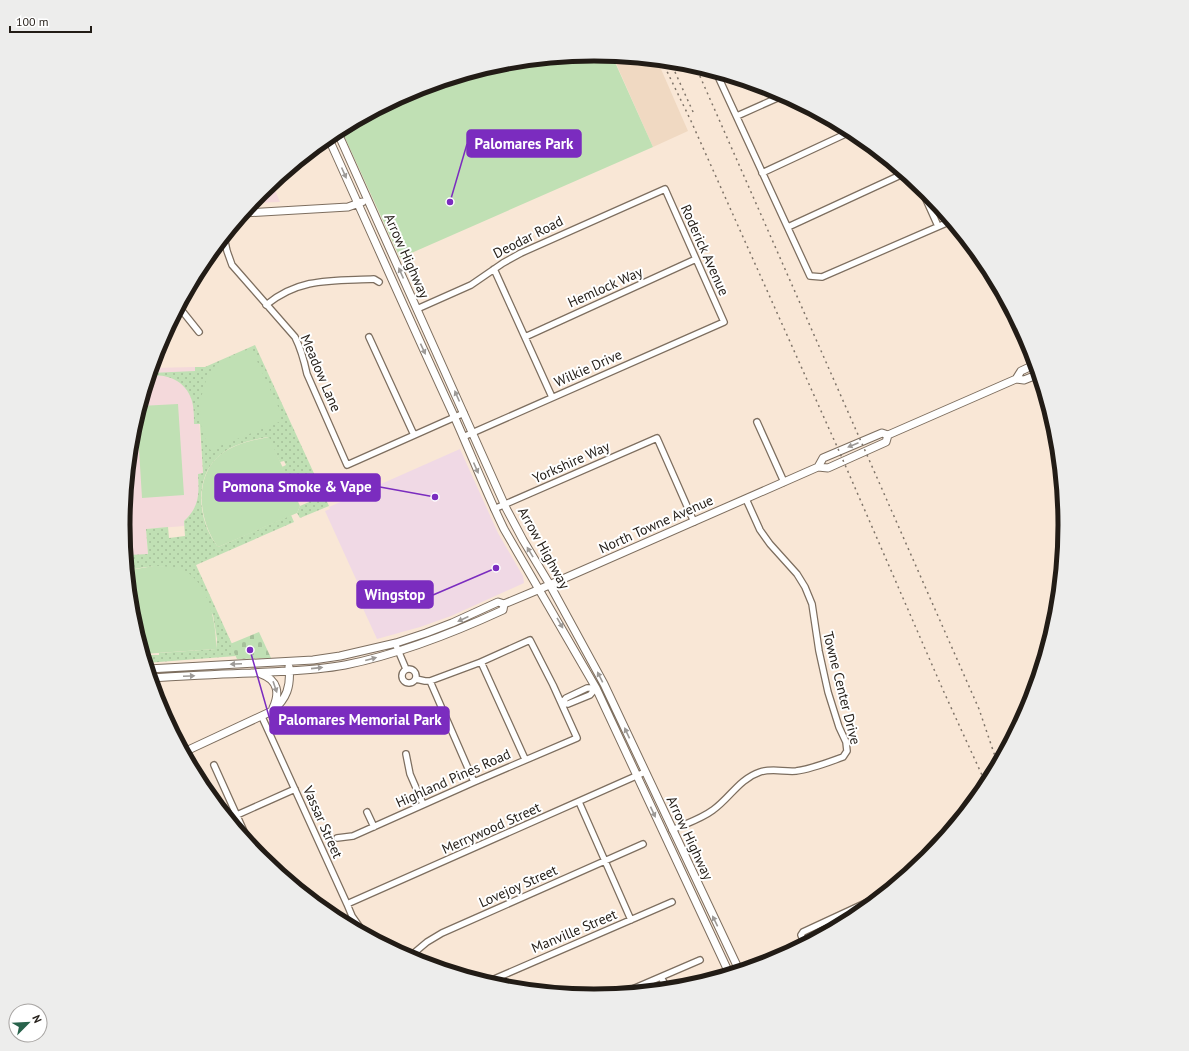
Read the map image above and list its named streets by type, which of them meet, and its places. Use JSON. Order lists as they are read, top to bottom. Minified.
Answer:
{"streets":{"main road":["Deodar Road","Arrow Highway","North Towne Avenue"],"street":["Roderick Avenue","Hemlock Way","Wilkie Drive","Meadow Lane","Yorkshire Way","Towne Center Drive","Highland Pines Road","Vassar Street","Merrywood Street","Lovejoy Street","Manville Street"]},"crossings":[["Deodar Road","Roderick Avenue"],["Deodar Road","Arrow Highway"],["Roderick Avenue","Hemlock Way"],["Roderick Avenue","Wilkie Drive"],["Arrow Highway","Wilkie Drive"],["Arrow Highway","Yorkshire Way"],["Arrow Highway","North Towne Avenue"],["Arrow Highway","Towne Center Drive"],["Arrow Highway","Merrywood Street"],["Yorkshire Way","North Towne Avenue"],["North Towne Avenue","Towne Center Drive"],["Vassar Street","Merrywood Street"]],"places":["Palomares Park","Pomona Smoke & Vape","Wingstop","Palomares Memorial Park"],"scale_bar":"100 m","north":"top right"}
